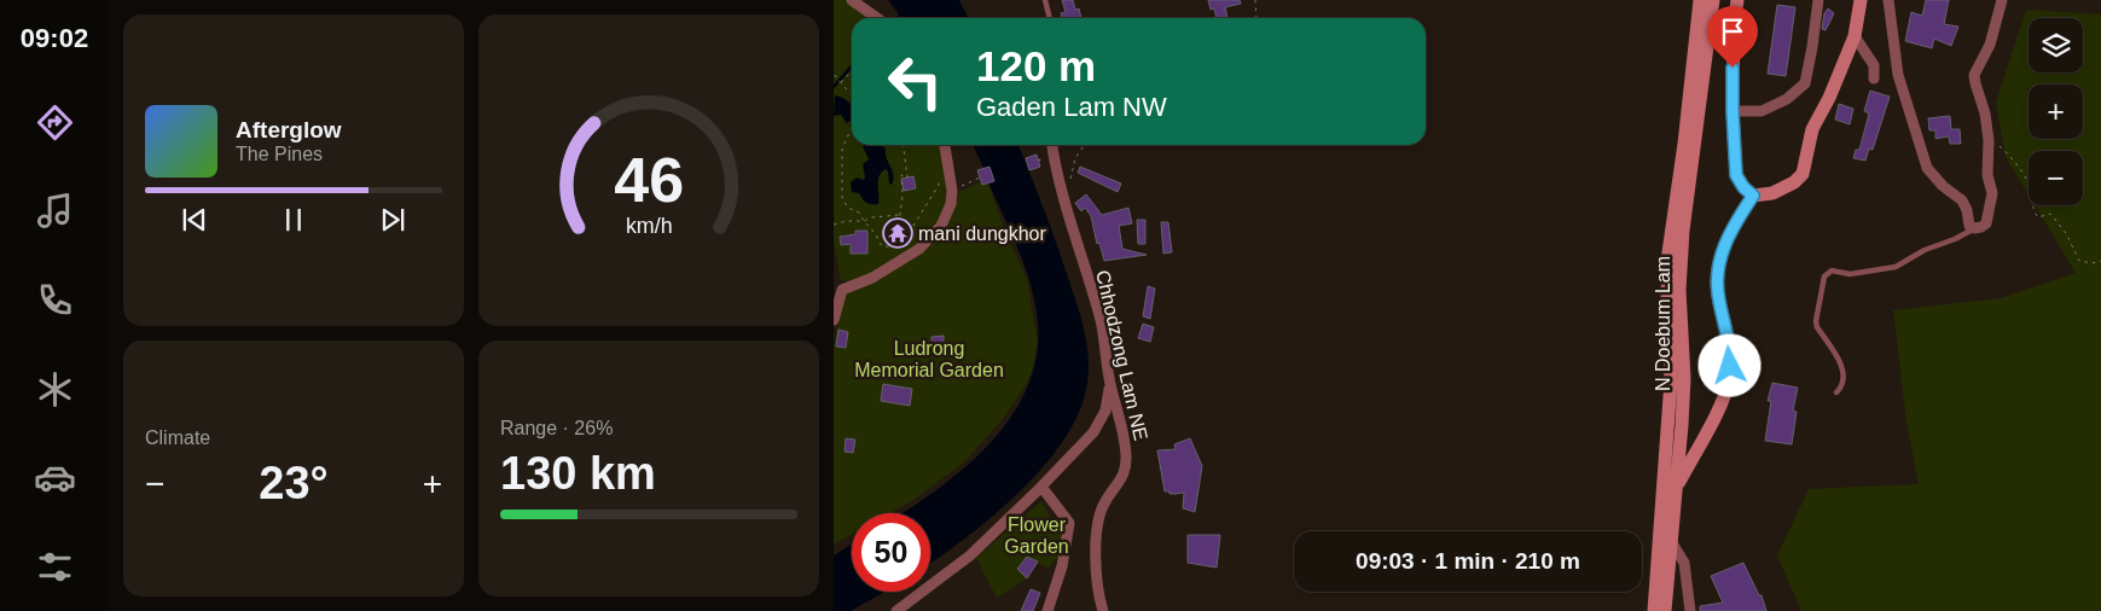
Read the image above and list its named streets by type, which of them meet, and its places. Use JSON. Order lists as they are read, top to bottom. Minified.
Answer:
{"streets":{"main road":["N Doebum Lam"],"street":["Chhodzong Lam NE"]},"parks":["Ludrong Memorial Garden","Flower Garden"],"places":{"temple":["mani dungkhor"]},"page":{"tabs":"09:02","map_buttons":["+","−"],"turn":["120 m","Gaden Lam NW"],"song":["Afterglow","The Pines"],"tile":["Climate",["Range · 26%","130 km"]],"heat":["−","23°","+"],"limit":"50","trip":"09:03 · 1 min · 210 m","gauge":["46","km/h"]}}
